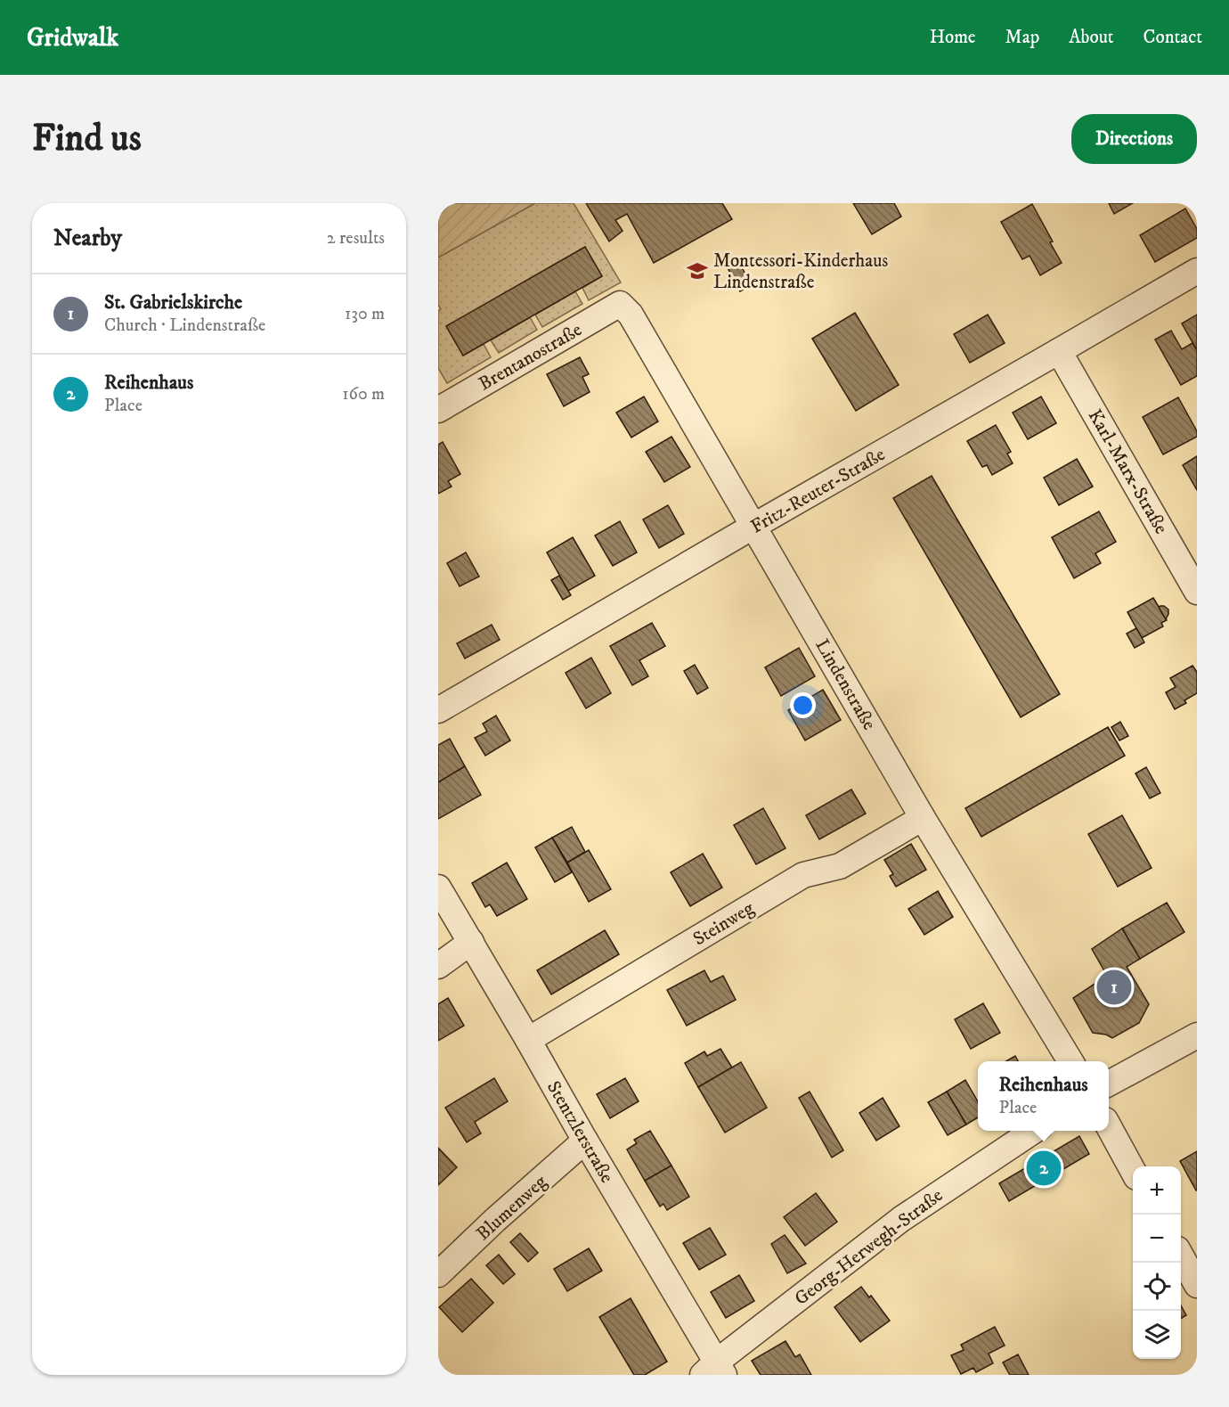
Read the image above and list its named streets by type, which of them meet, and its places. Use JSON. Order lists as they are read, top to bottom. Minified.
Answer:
{"streets":{"street":["Brentanostraße","Karl-Marx-Straße","Fritz-Reuter-Straße","Lindenstraße","Steinweg","Stentzlerstraße","Blumenweg","Georg-Herwegh-Straße"]},"crossings":[["Brentanostraße","Lindenstraße"],["Karl-Marx-Straße","Fritz-Reuter-Straße"],["Fritz-Reuter-Straße","Lindenstraße"],["Lindenstraße","Steinweg"],["Steinweg","Stentzlerstraße"],["Stentzlerstraße","Blumenweg"],["Stentzlerstraße","Georg-Herwegh-Straße"]],"places":{"school or university":["Montessori-Kinderhaus Lindenstraße"]},"page":{"header":"Gridwalk","nav":["Home","Map","About","Contact"],"buttons":"Directions","title":"Find us","heading":["Nearby","2 results"],"list":[{"mark":"1","name":"St. Gabrielskirche","note":"Church · Lindenstraße","value":"130 m"},{"mark":"2","name":"Reihenhaus","note":"Place","value":"160 m"}],"pins":["1","2"],"popup":["Reihenhaus","Place"],"map_buttons":["+","−"]}}
